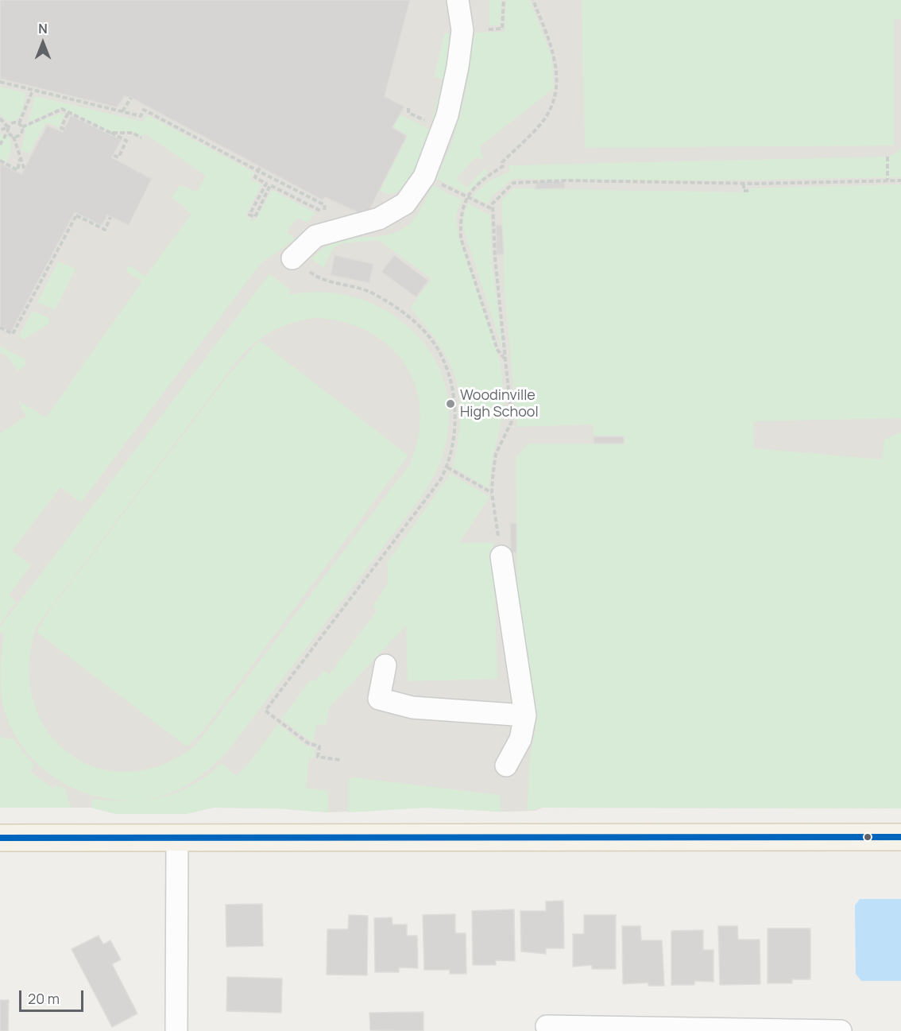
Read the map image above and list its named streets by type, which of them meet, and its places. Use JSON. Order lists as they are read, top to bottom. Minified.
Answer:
{"places":["Woodinville High School"],"scale_bar":"20 m","north":"top"}
